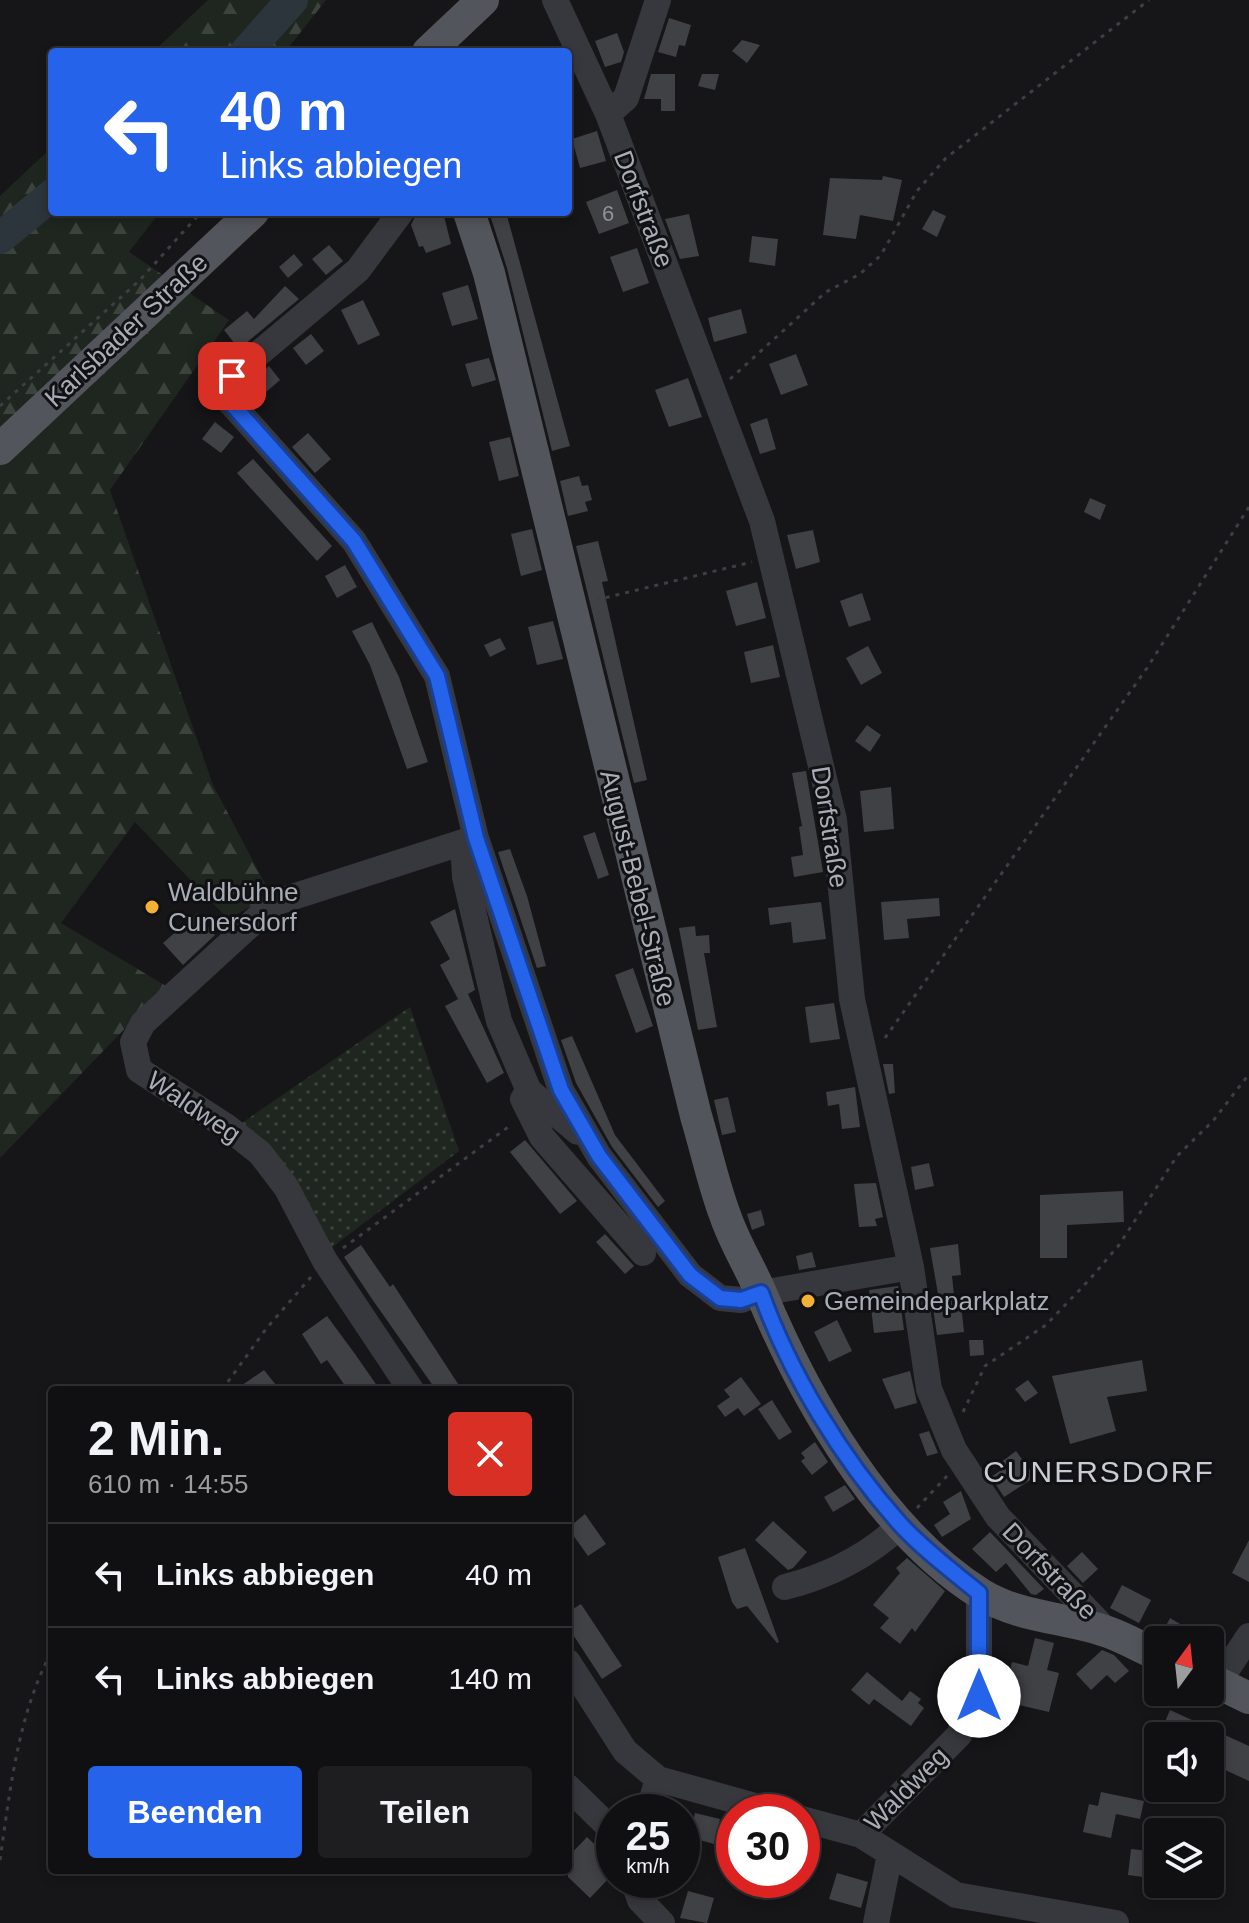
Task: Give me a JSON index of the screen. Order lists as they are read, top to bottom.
{
  "streets": {
    "main road": ["Karlsbader Straße", "August-Bebel-Straße"],
    "street": ["Dorfstraße", "Waldweg"]
  },
  "crossings": [
    ["Dorfstraße", "August-Bebel-Straße"],
    ["August-Bebel-Straße", "Waldweg"]
  ],
  "districts": ["CUNERSDORF"],
  "places": ["Waldbühne Cunersdorf", "Gemeindeparkplatz"],
  "house_numbers": ["6"],
  "north": "top",
  "page": {
    "turn": ["40 m", "Links abbiegen"],
    "heading": ["2 Min.", "610 m · 14:55"],
    "list": [
      {
        "name": "Links abbiegen",
        "value": "40 m"
      },
      {
        "name": "Links abbiegen",
        "value": "140 m"
      }
    ],
    "buttons": ["Beenden", "Teilen"],
    "speed": "25 km/h",
    "limit": "30"
  }
}
